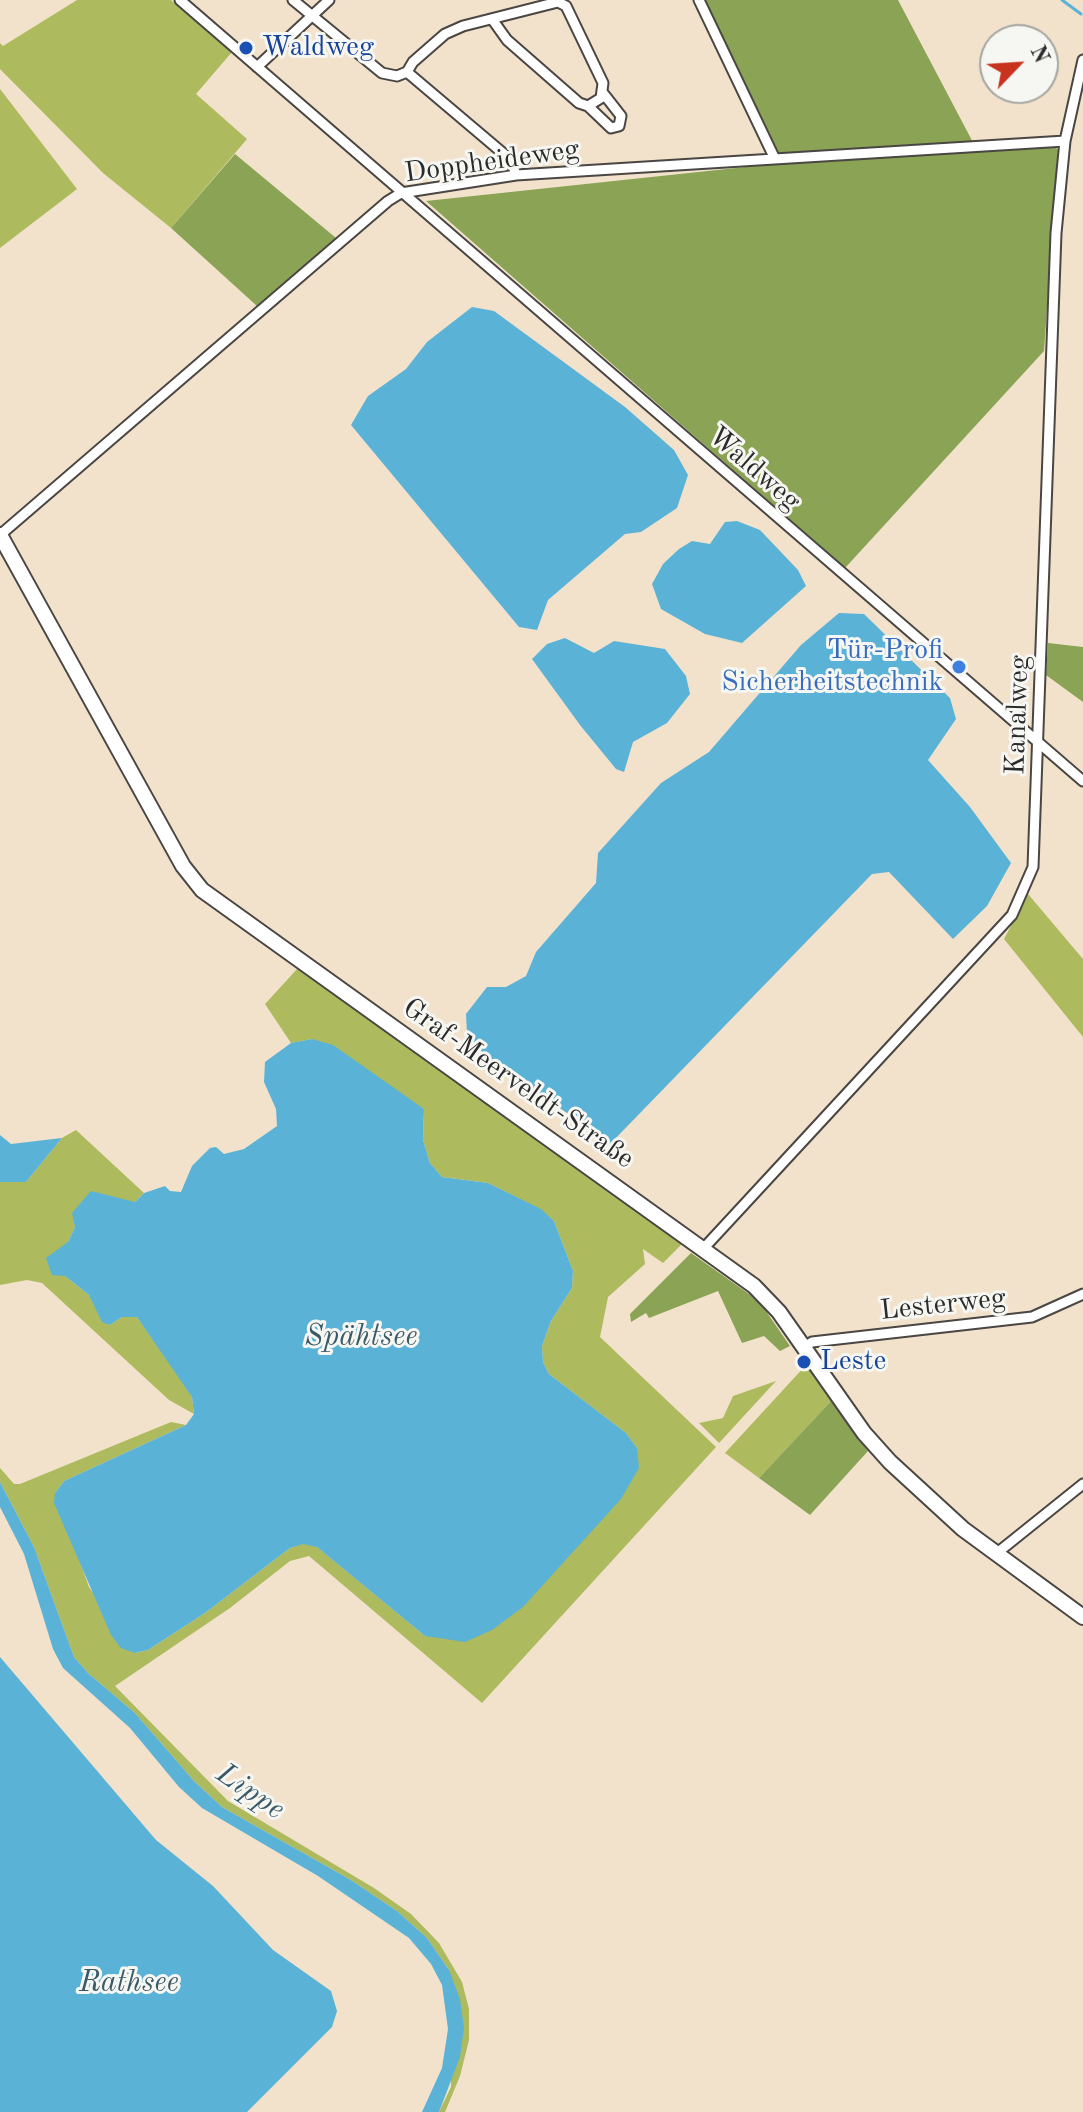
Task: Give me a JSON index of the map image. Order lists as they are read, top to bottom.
{
  "streets": {
    "main road": ["Graf-Meerveldt-Straße"],
    "street": [
      "Doppheideweg",
      "Waldweg",
      "Kanalweg",
      "Lesterweg"
    ]
  },
  "crossings": [
    ["Doppheideweg", "Waldweg"],
    ["Doppheideweg", "Kanalweg"],
    ["Doppheideweg", "Graf-Meerveldt-Straße"],
    ["Waldweg", "Kanalweg"],
    ["Kanalweg", "Graf-Meerveldt-Straße"],
    ["Graf-Meerveldt-Straße", "Lesterweg"]
  ],
  "water": ["Spähtsee", "Lippe", "Rathsee"],
  "places": ["Waldweg", "Tür-Profi Sicherheitstechnik", "Leste"],
  "north": "top right"
}
